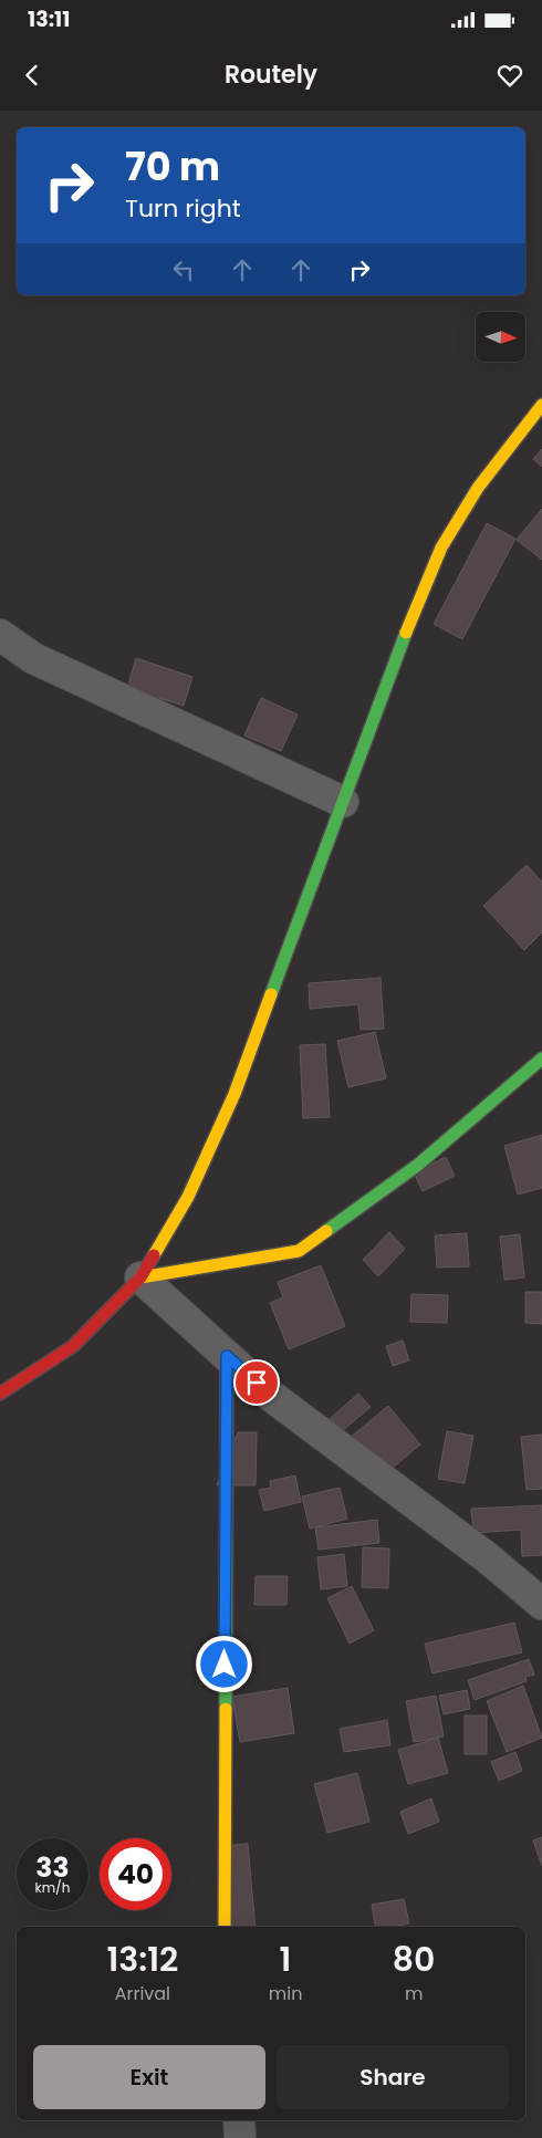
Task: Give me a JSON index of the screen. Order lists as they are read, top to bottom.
{
  "north": "right",
  "page": {
    "status": "13:11",
    "header": "Routely",
    "turn": ["70 m", "Turn right"],
    "speed": "33 km/h",
    "limit": "40",
    "eta": [
      "13:12",
      "Arrival",
      "1",
      "min",
      "80",
      "m"
    ],
    "buttons": ["Exit", "Share"]
  }
}
